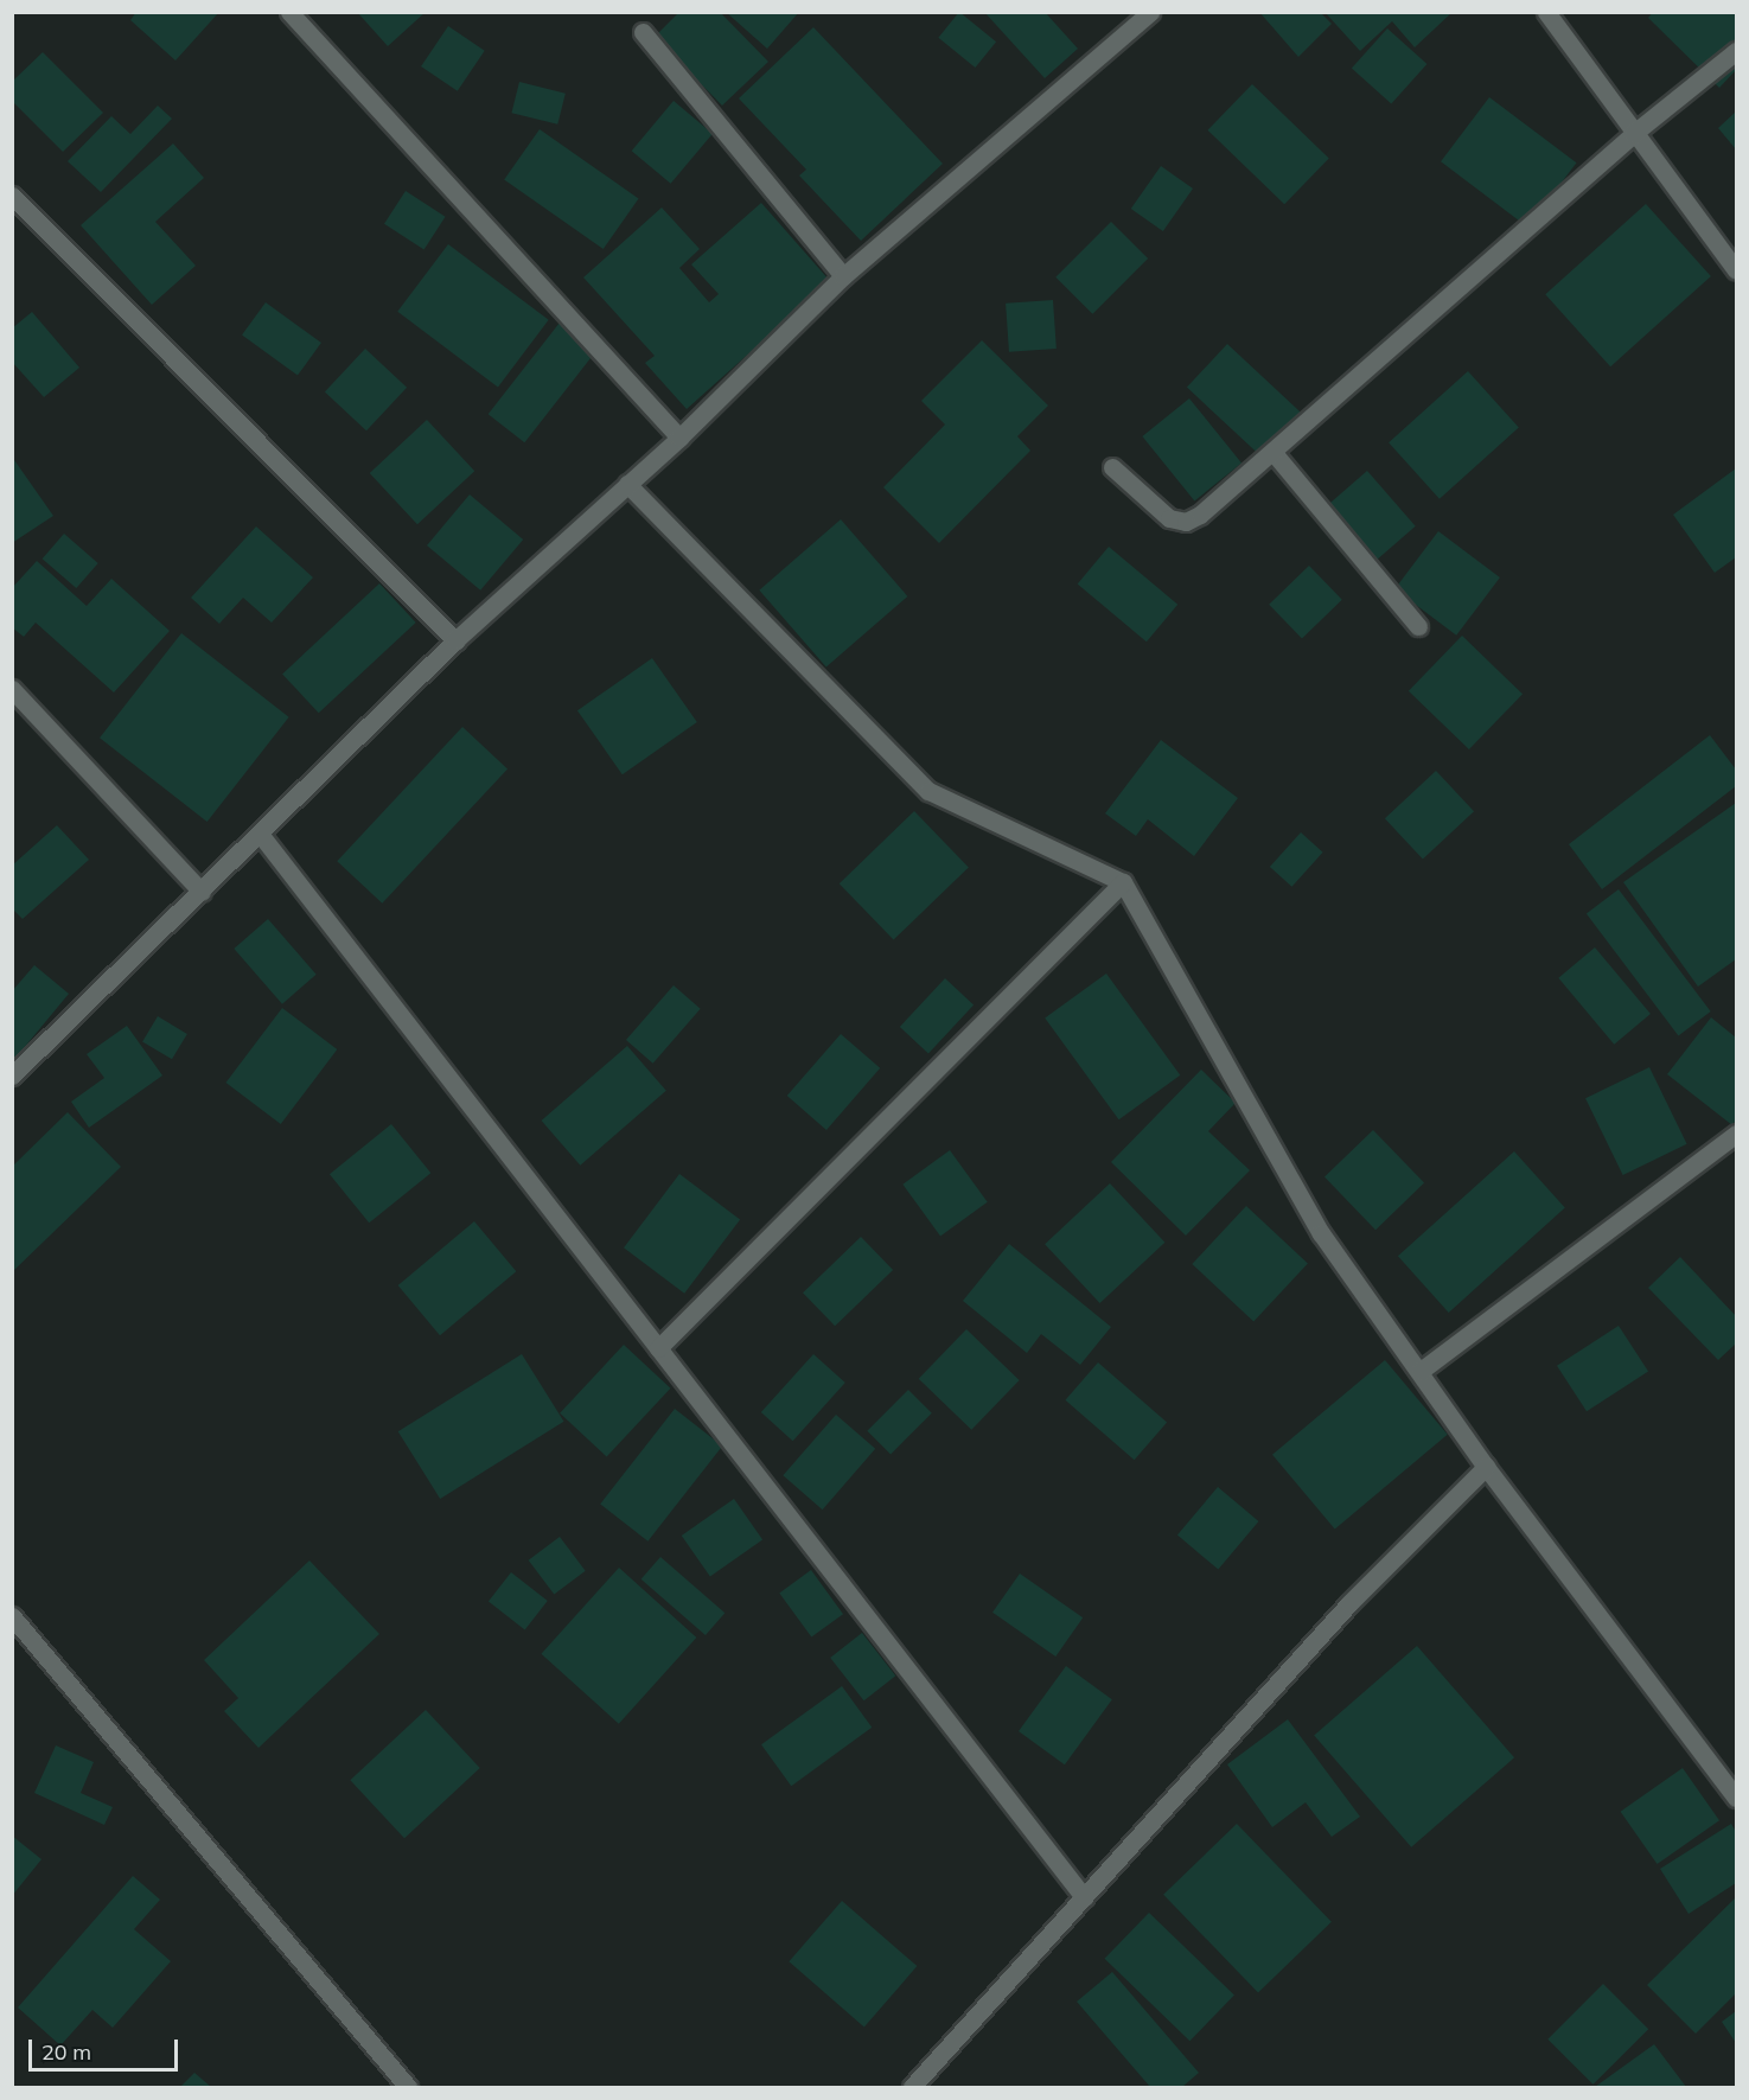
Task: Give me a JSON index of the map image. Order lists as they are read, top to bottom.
{
  "scale_bar": "20 m"
}
